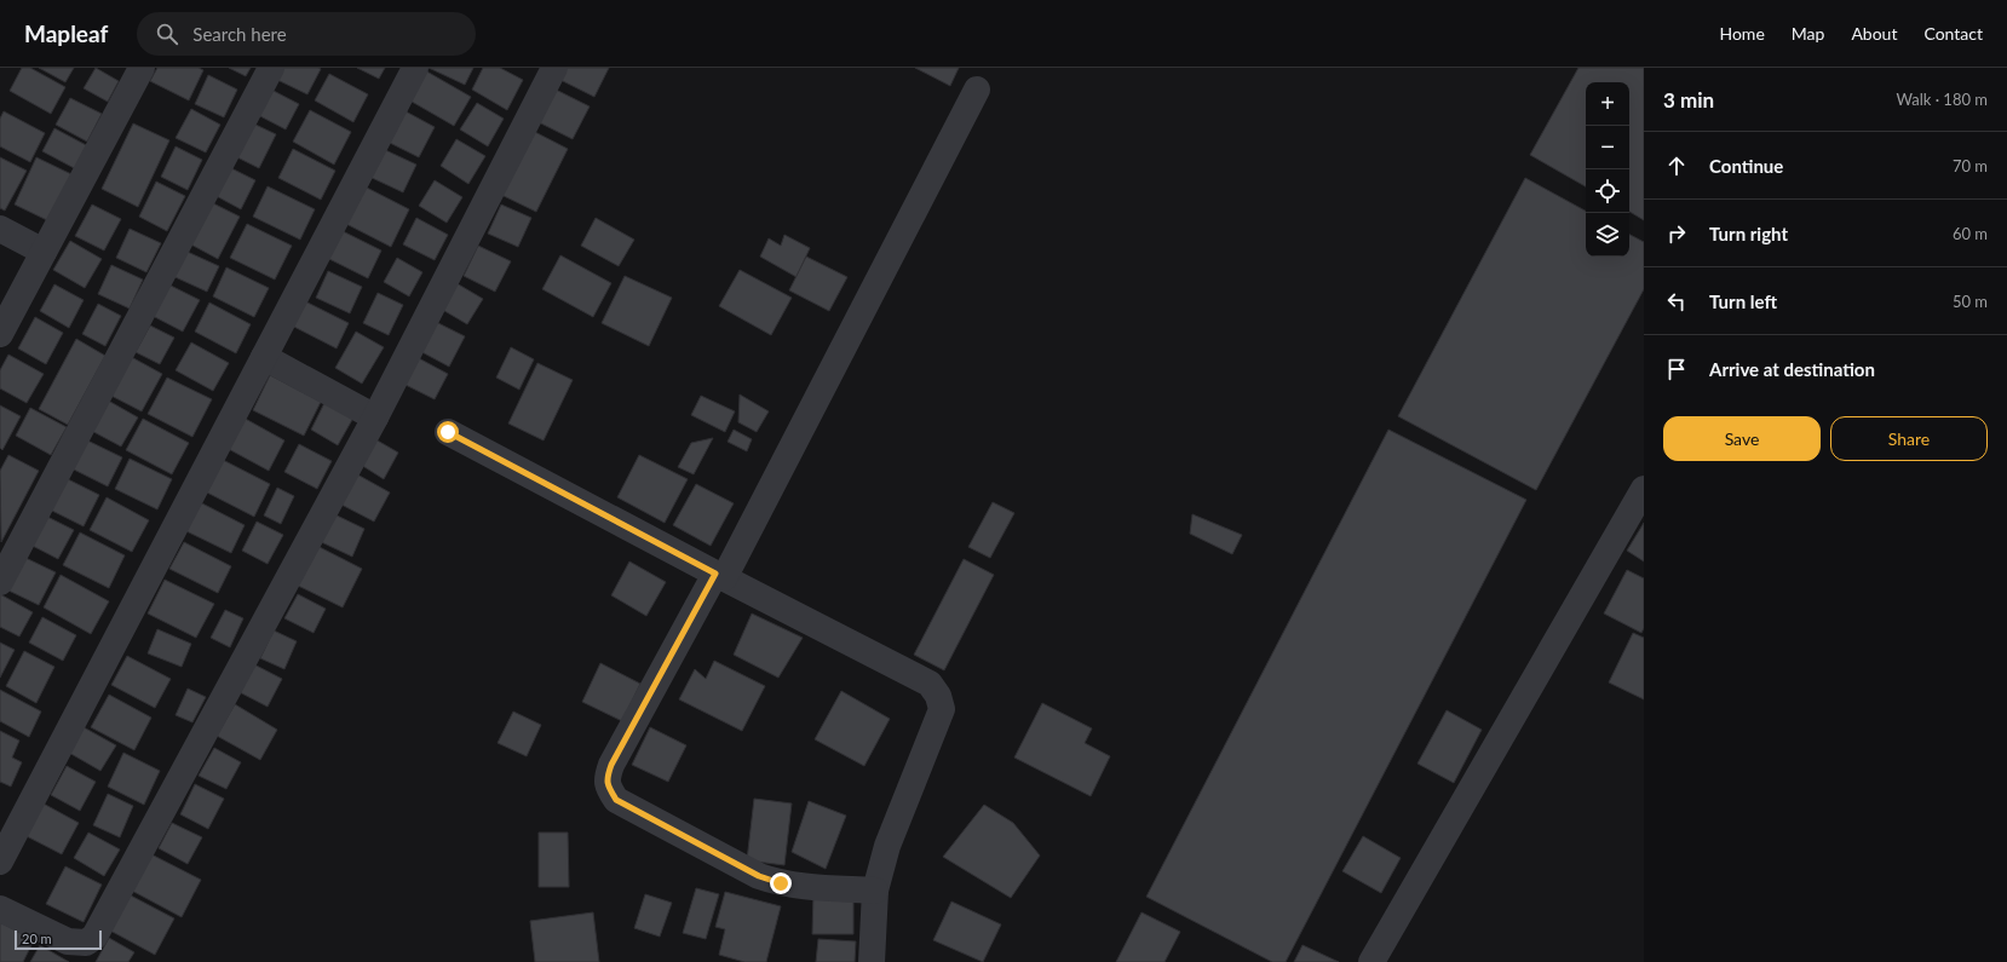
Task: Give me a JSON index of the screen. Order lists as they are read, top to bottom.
{
  "scale_bar": "20 m",
  "page": {
    "header": "Mapleaf",
    "search": "Search here",
    "nav": [
      "Home",
      "Map",
      "About",
      "Contact"
    ],
    "heading": ["3 min", "Walk · 180 m"],
    "map_buttons": ["+", "−"],
    "list": [
      ["Continue", "70 m"],
      ["Turn right", "60 m"],
      ["Turn left", "50 m"],
      "Arrive at destination"
    ],
    "buttons": ["Save", "Share"],
    "scale": "20 m"
  }
}
